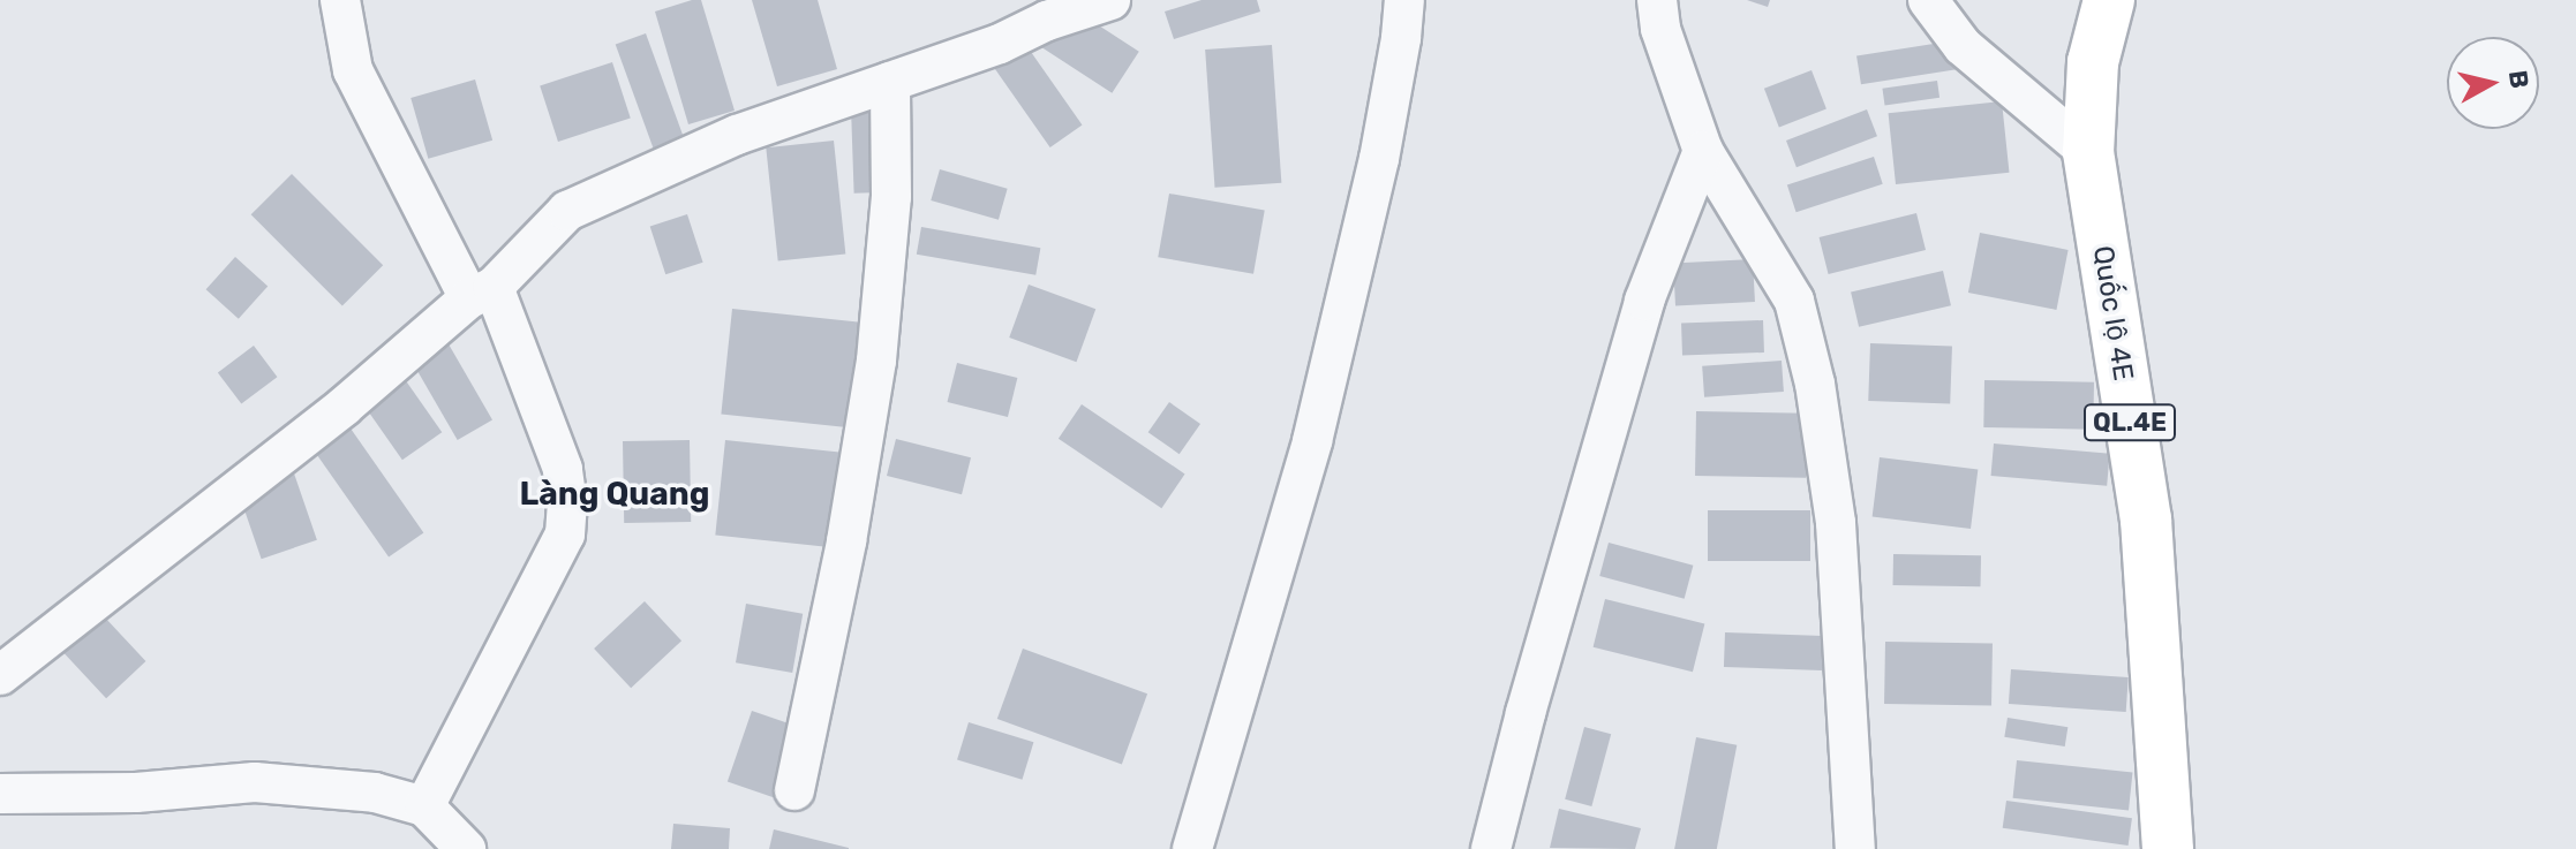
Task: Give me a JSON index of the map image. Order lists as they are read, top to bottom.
{
  "streets": {
    "main road": ["Quốc lộ 4E", "QL.4E"]
  },
  "districts": ["Làng Quang"],
  "north": "right"
}
